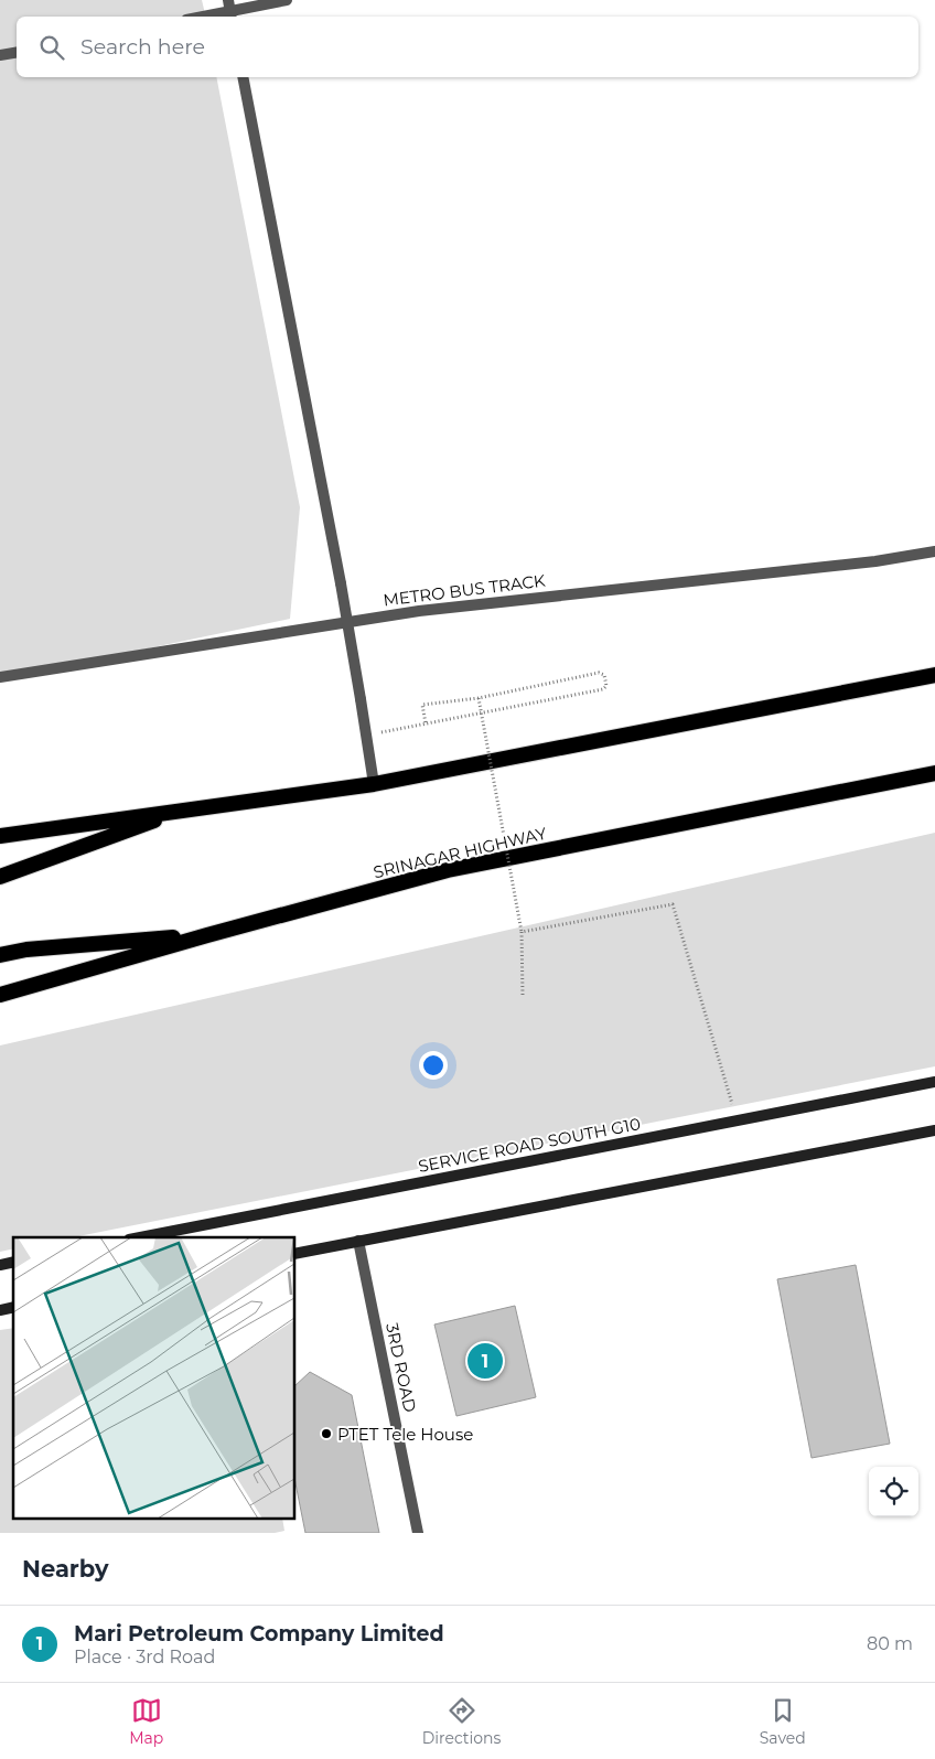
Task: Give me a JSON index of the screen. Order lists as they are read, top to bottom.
{
  "streets": {
    "highway": ["SRINAGAR HIGHWAY"],
    "main road": ["SERVICE ROAD SOUTH G10"],
    "street": ["METRO BUS TRACK", "3RD ROAD"]
  },
  "places": ["PTET Tele House"],
  "page": {
    "search": "Search here",
    "pins": "1",
    "heading": "Nearby",
    "list": [
      {
        "mark": "1",
        "name": "Mari Petroleum Company Limited",
        "note": "Place · 3rd Road",
        "value": "80 m"
      }
    ],
    "nav": ["Map", "Directions", "Saved"]
  }
}
